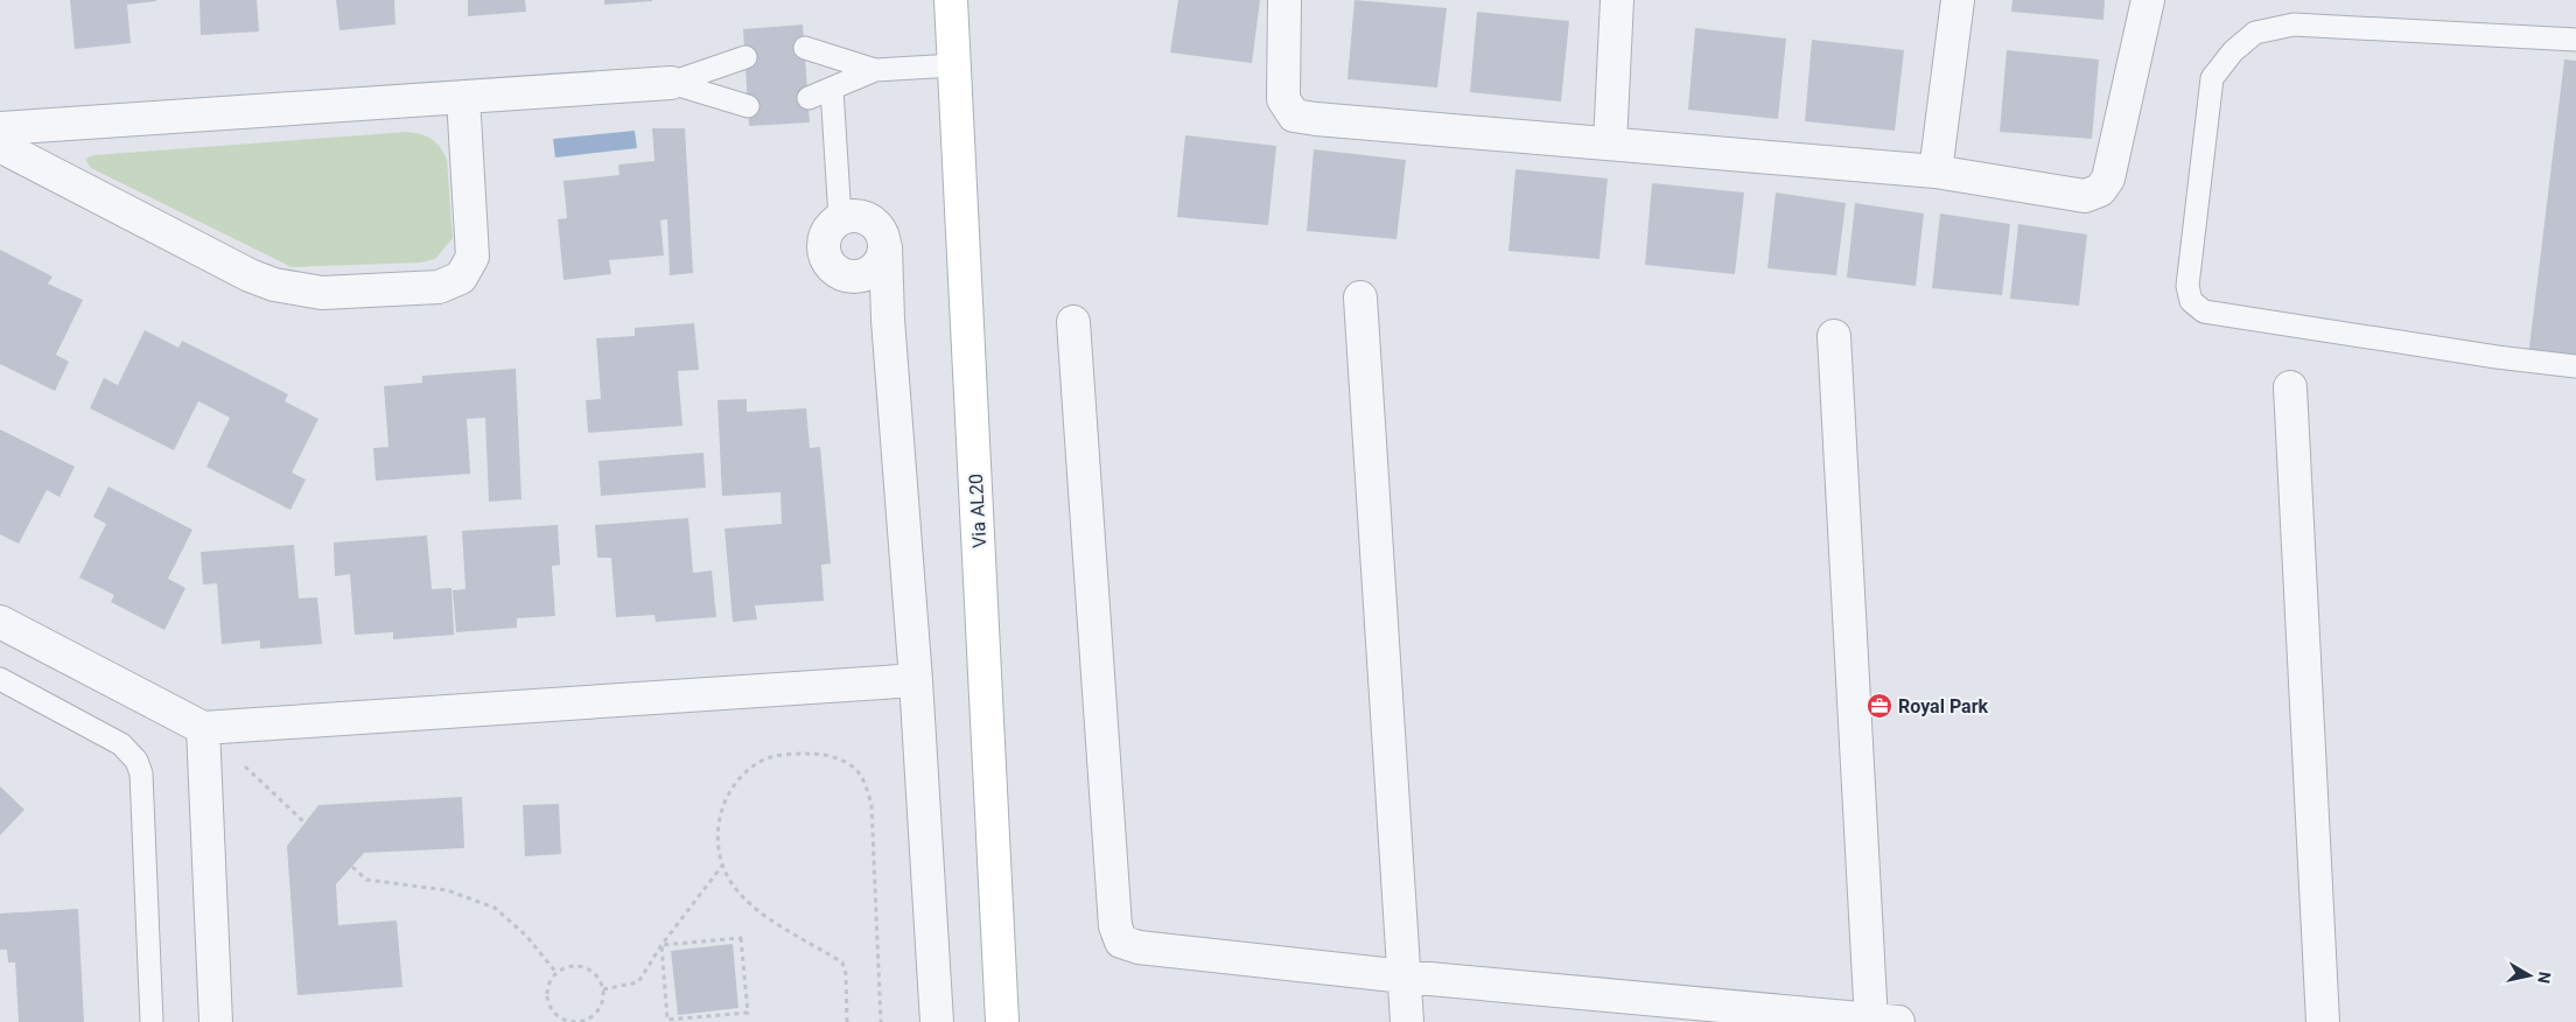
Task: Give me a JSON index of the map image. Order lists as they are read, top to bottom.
{
  "streets": {
    "street": ["Via AL20"]
  },
  "places": {
    "office": ["Royal Park"]
  },
  "north": "right"
}
